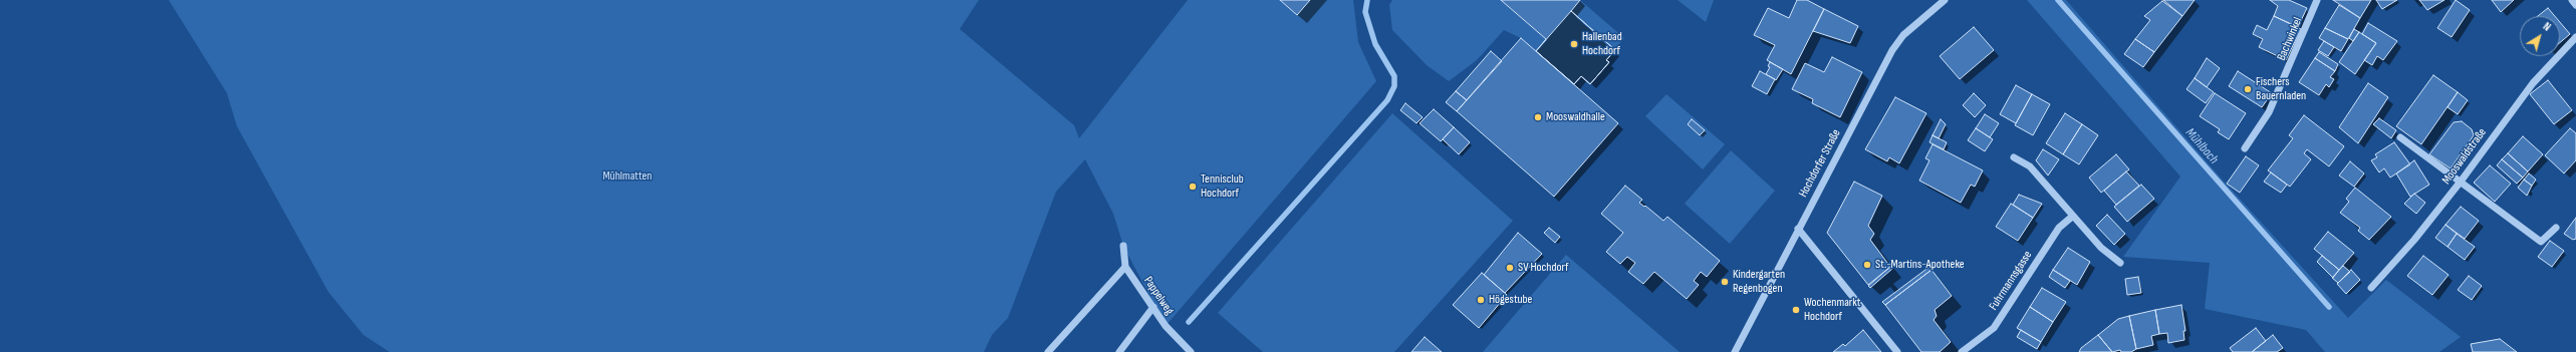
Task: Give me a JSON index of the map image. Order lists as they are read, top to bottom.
{
  "streets": {
    "street": [
      "Bachwinkel",
      "Mooswaldstraße",
      "Hochdorfer Straße",
      "Fuhrmannsgasse",
      "Pappelweg"
    ]
  },
  "water": ["Mühlbach"],
  "parks": ["Mühlmatten"],
  "places": [
    "Hallenbad Hochdorf",
    "Fischers Bauernladen",
    "Mooswaldhalle",
    "Tennisclub Hochdorf",
    "St.-Martins-Apotheke",
    "SV Hochdorf",
    "Kindergarten Regenbogen",
    "Högestube",
    "Wochenmarkt Hochdorf"
  ],
  "north": "top right"
}
